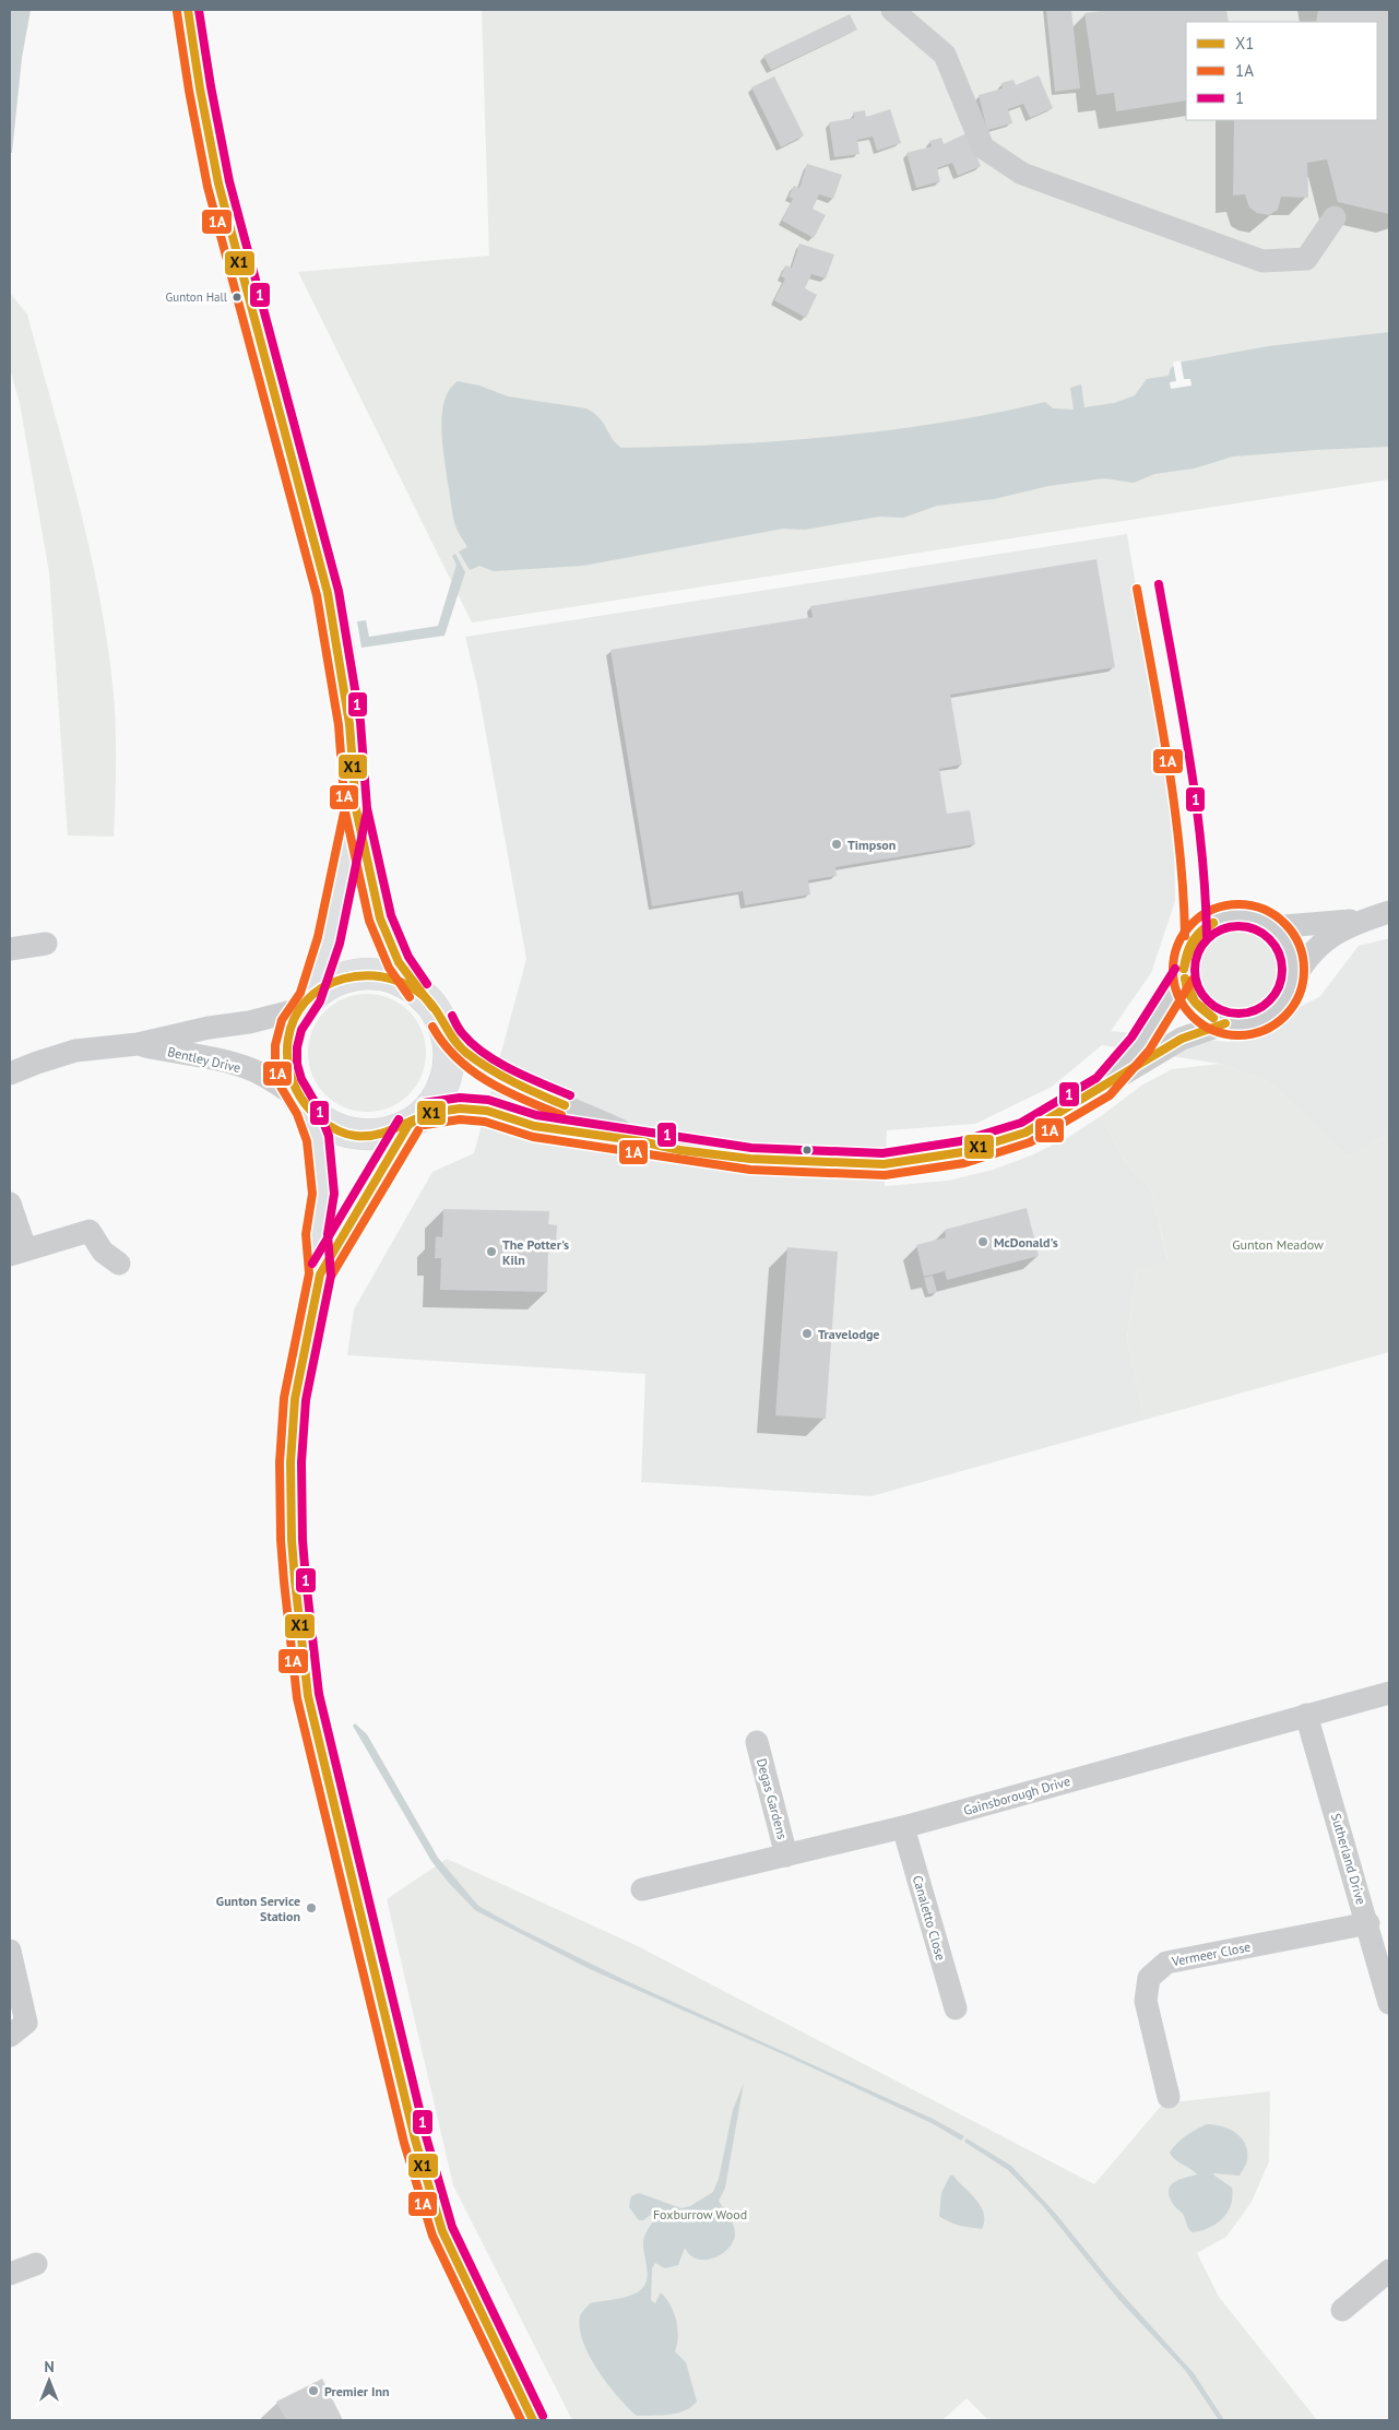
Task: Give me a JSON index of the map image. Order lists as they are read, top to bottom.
{
  "streets": {
    "street": [
      "Bentley Drive",
      "Gainsborough Drive",
      "Degas Gardens",
      "Sutherland Drive",
      "Canaletto Close",
      "Vermeer Close"
    ]
  },
  "crossings": [
    ["Gainsborough Drive", "Degas Gardens"],
    ["Gainsborough Drive", "Sutherland Drive"],
    ["Gainsborough Drive", "Canaletto Close"],
    ["Sutherland Drive", "Vermeer Close"]
  ],
  "parks": ["Gunton Meadow", "Foxburrow Wood"],
  "places": [
    "Gunton Hall",
    "Timpson",
    "McDonald's",
    "The Potter's Kiln",
    "Travelodge",
    "Gunton Service Station",
    "Premier Inn"
  ],
  "lines": ["transit line X1", "transit line 1", "transit line 1A"],
  "legend": ["X1", "1A", "1"],
  "north": "top"
}
